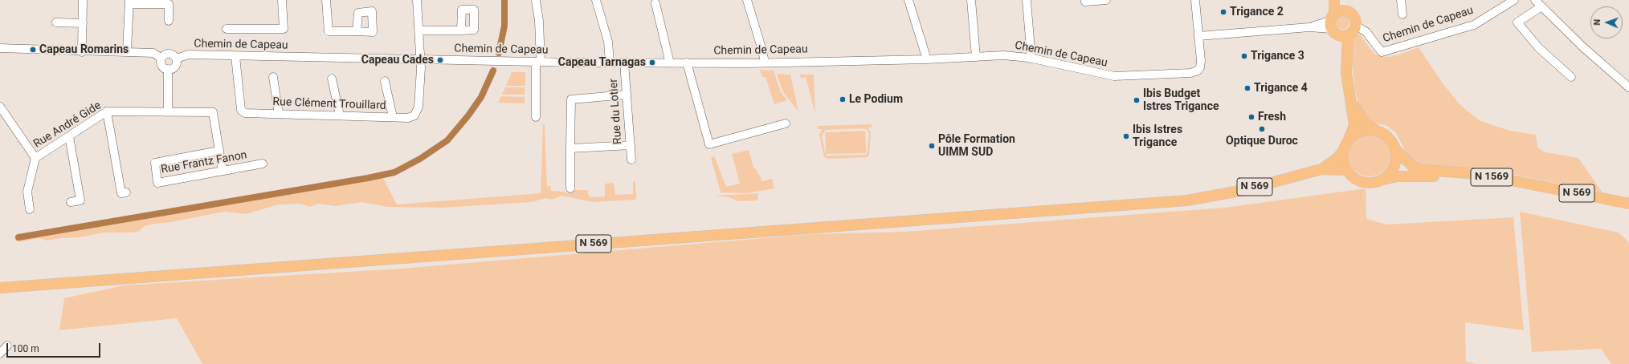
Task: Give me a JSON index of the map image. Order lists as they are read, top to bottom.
{
  "streets": {
    "main road": ["N 1569", "N 569"],
    "street": [
      "Chemin de Capeau",
      "Rue Clément Trouillard",
      "Rue du Lotier",
      "Rue André Gide",
      "Rue Frantz Fanon"
    ]
  },
  "crossings": [
    ["Chemin de Capeau", "Rue Clément Trouillard"],
    ["Chemin de Capeau", "Rue du Lotier"],
    ["Rue André Gide", "Rue Frantz Fanon"],
    ["N 1569", "N 569"]
  ],
  "places": [
    "Trigance 2",
    "Capeau Romarins",
    "Trigance 3",
    "Capeau Cades",
    "Capeau Tarnagas",
    "Trigance 4",
    "Le Podium",
    "Ibis Budget Istres Trigance",
    "Fresh",
    "Optique Duroc",
    "Ibis Istres Trigance",
    "Pôle Formation UIMM SUD"
  ],
  "scale_bar": "100 m",
  "north": "left"
}
